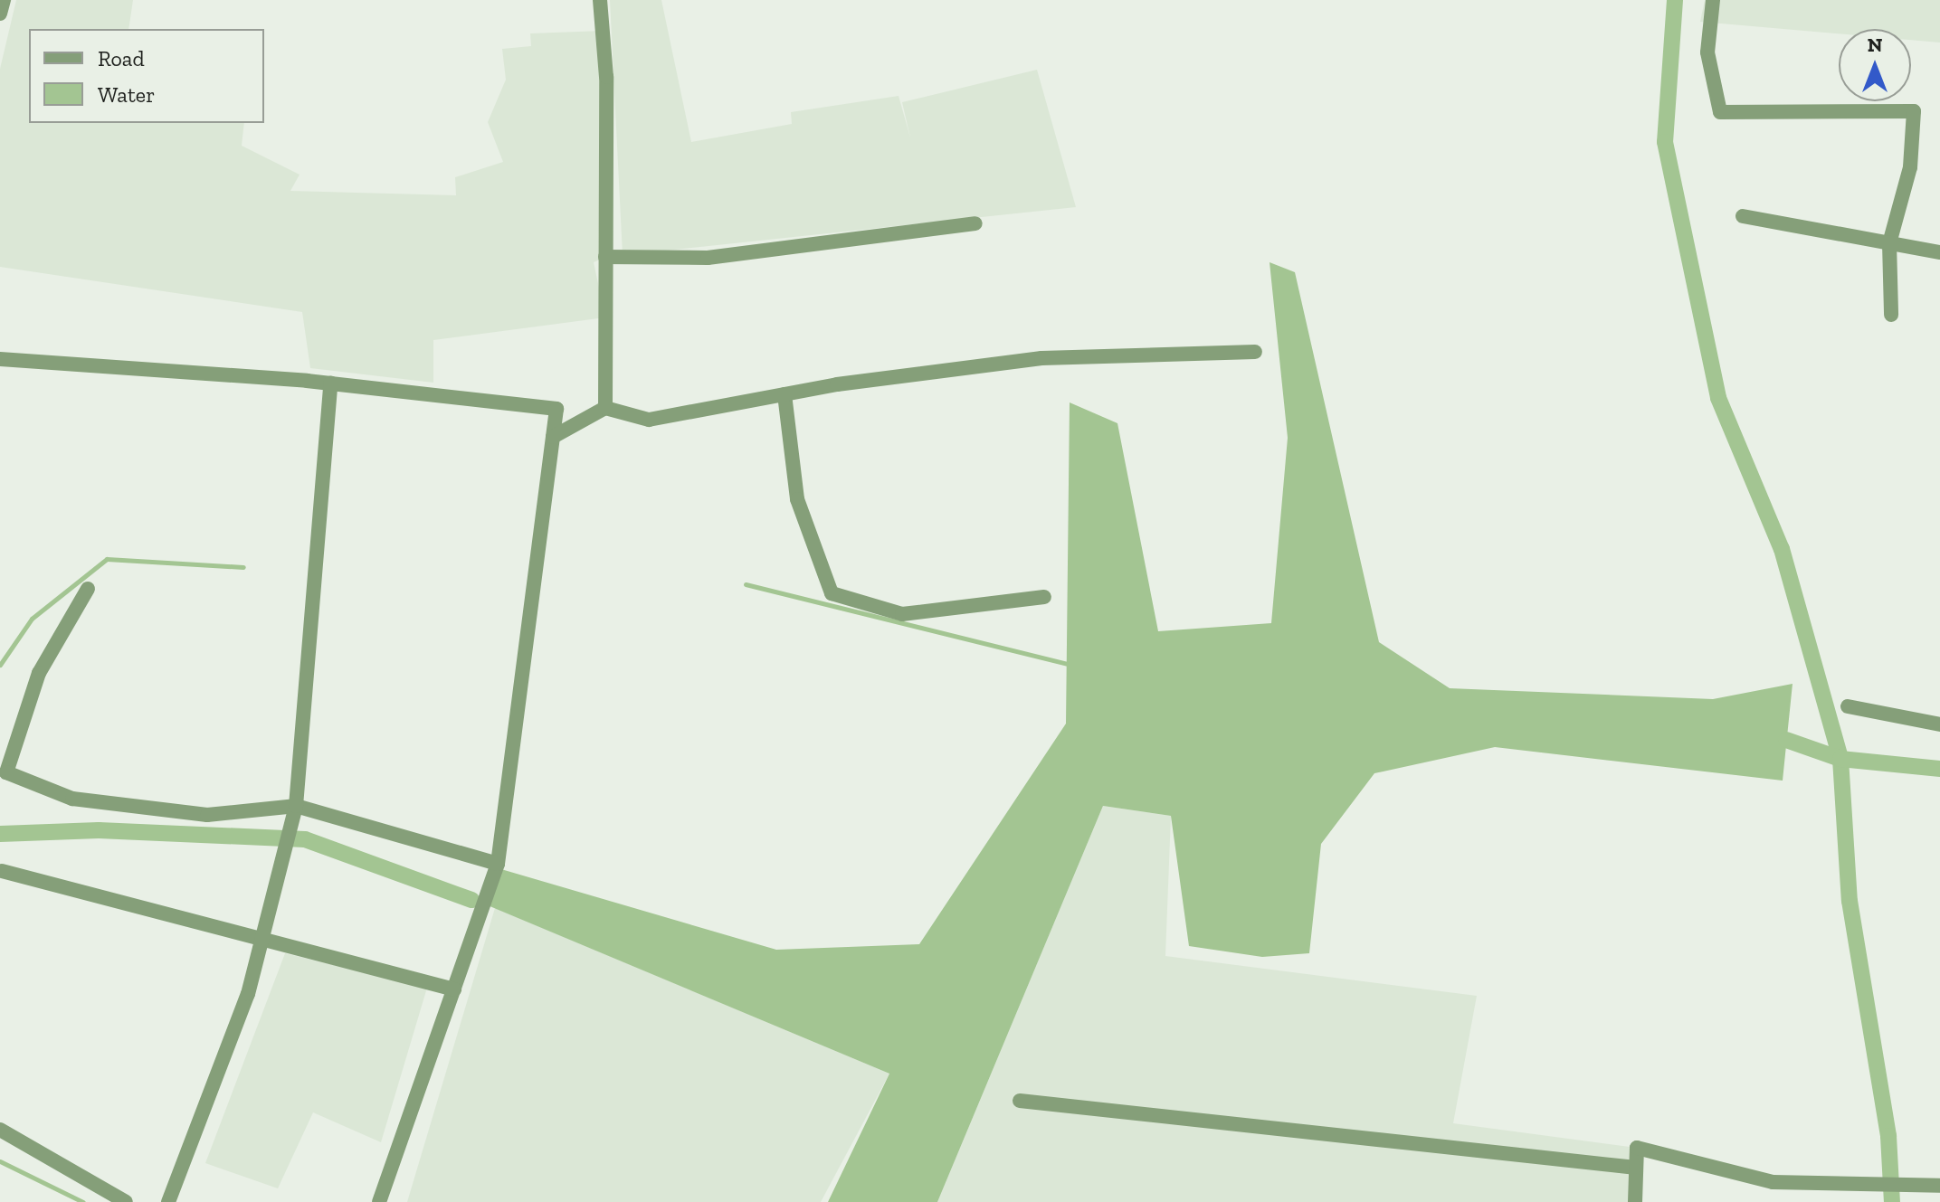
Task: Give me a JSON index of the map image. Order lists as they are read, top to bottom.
{
  "legend": ["Road", "Water"],
  "north": "top"
}
